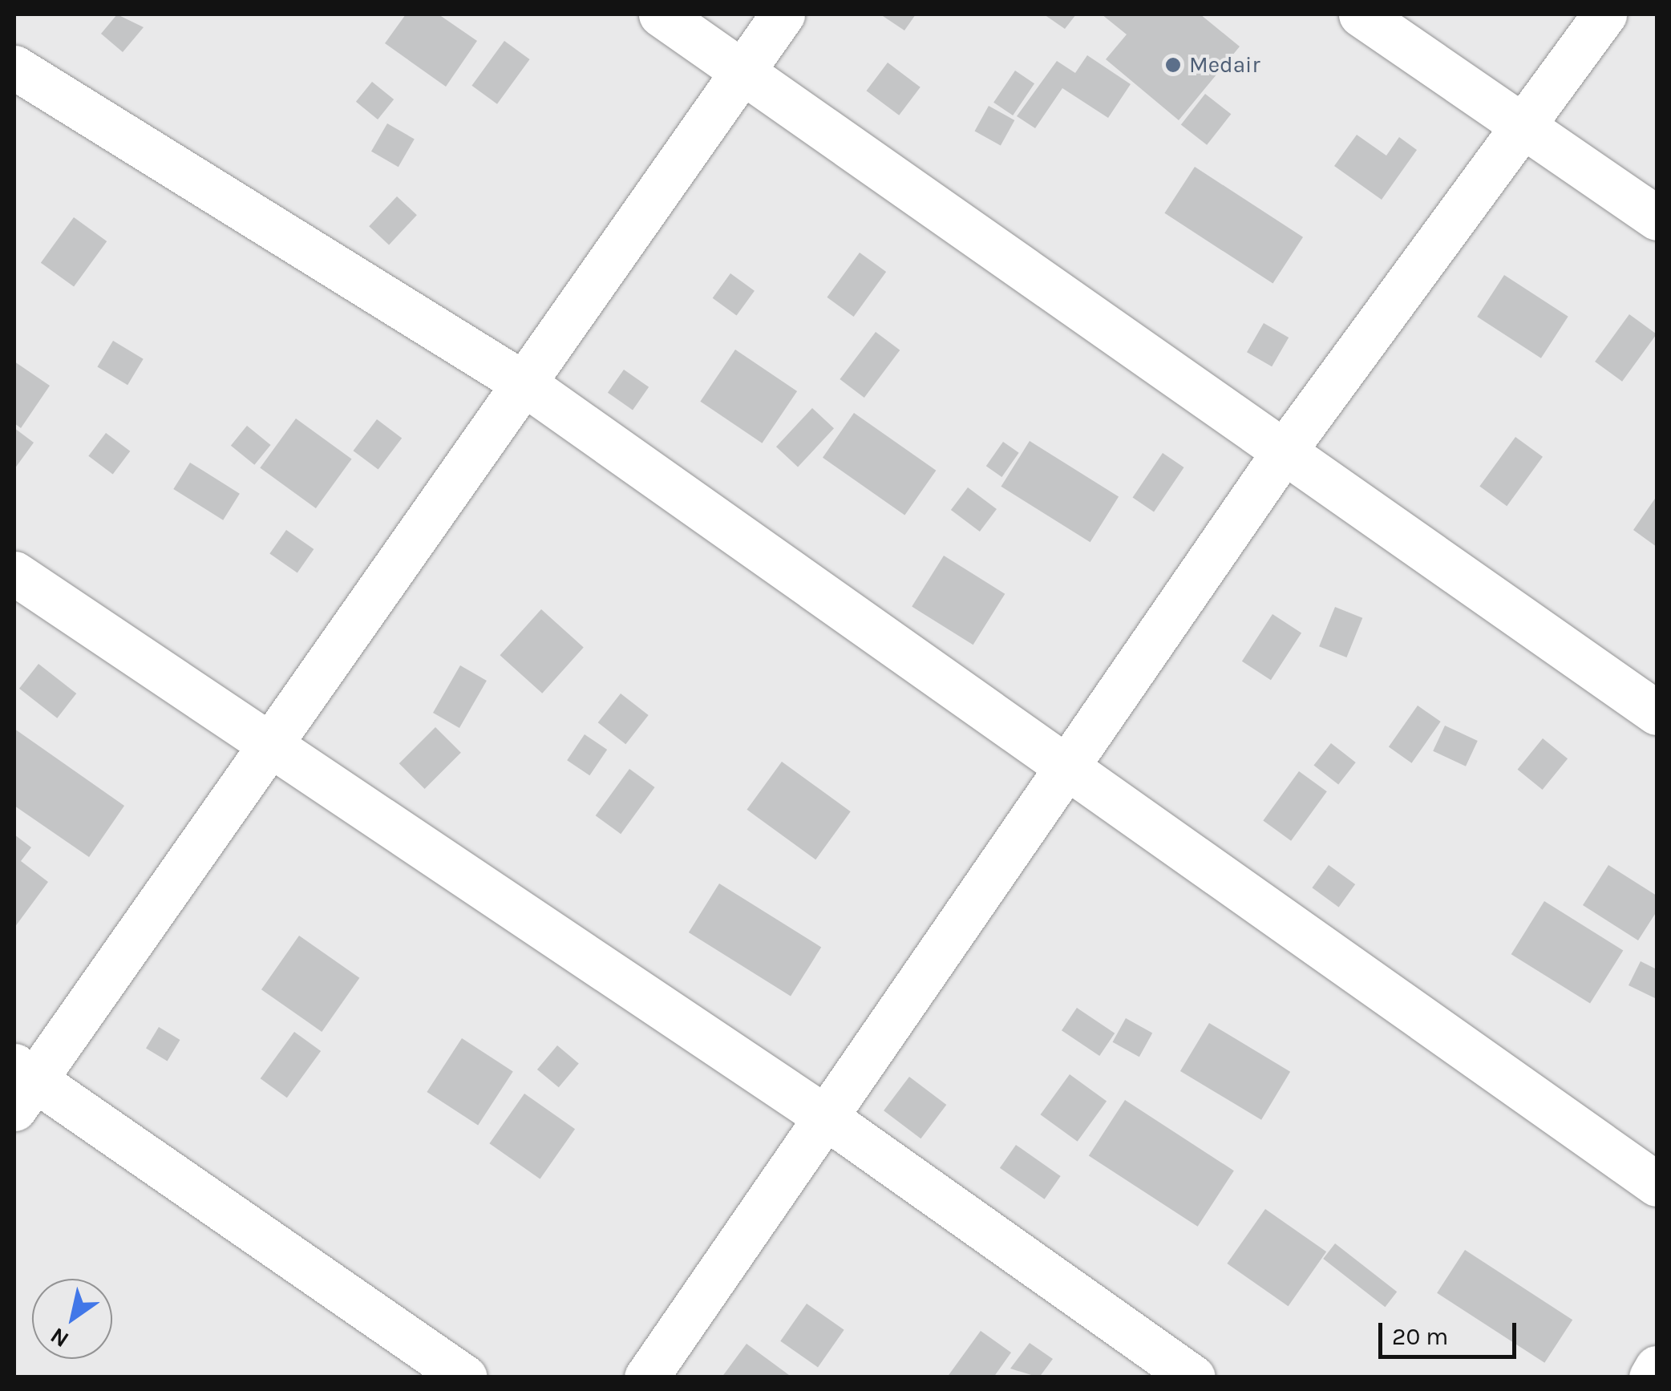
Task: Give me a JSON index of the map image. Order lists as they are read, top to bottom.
{
  "places": ["Medair"],
  "scale_bar": "20 m",
  "north": "bottom left"
}
